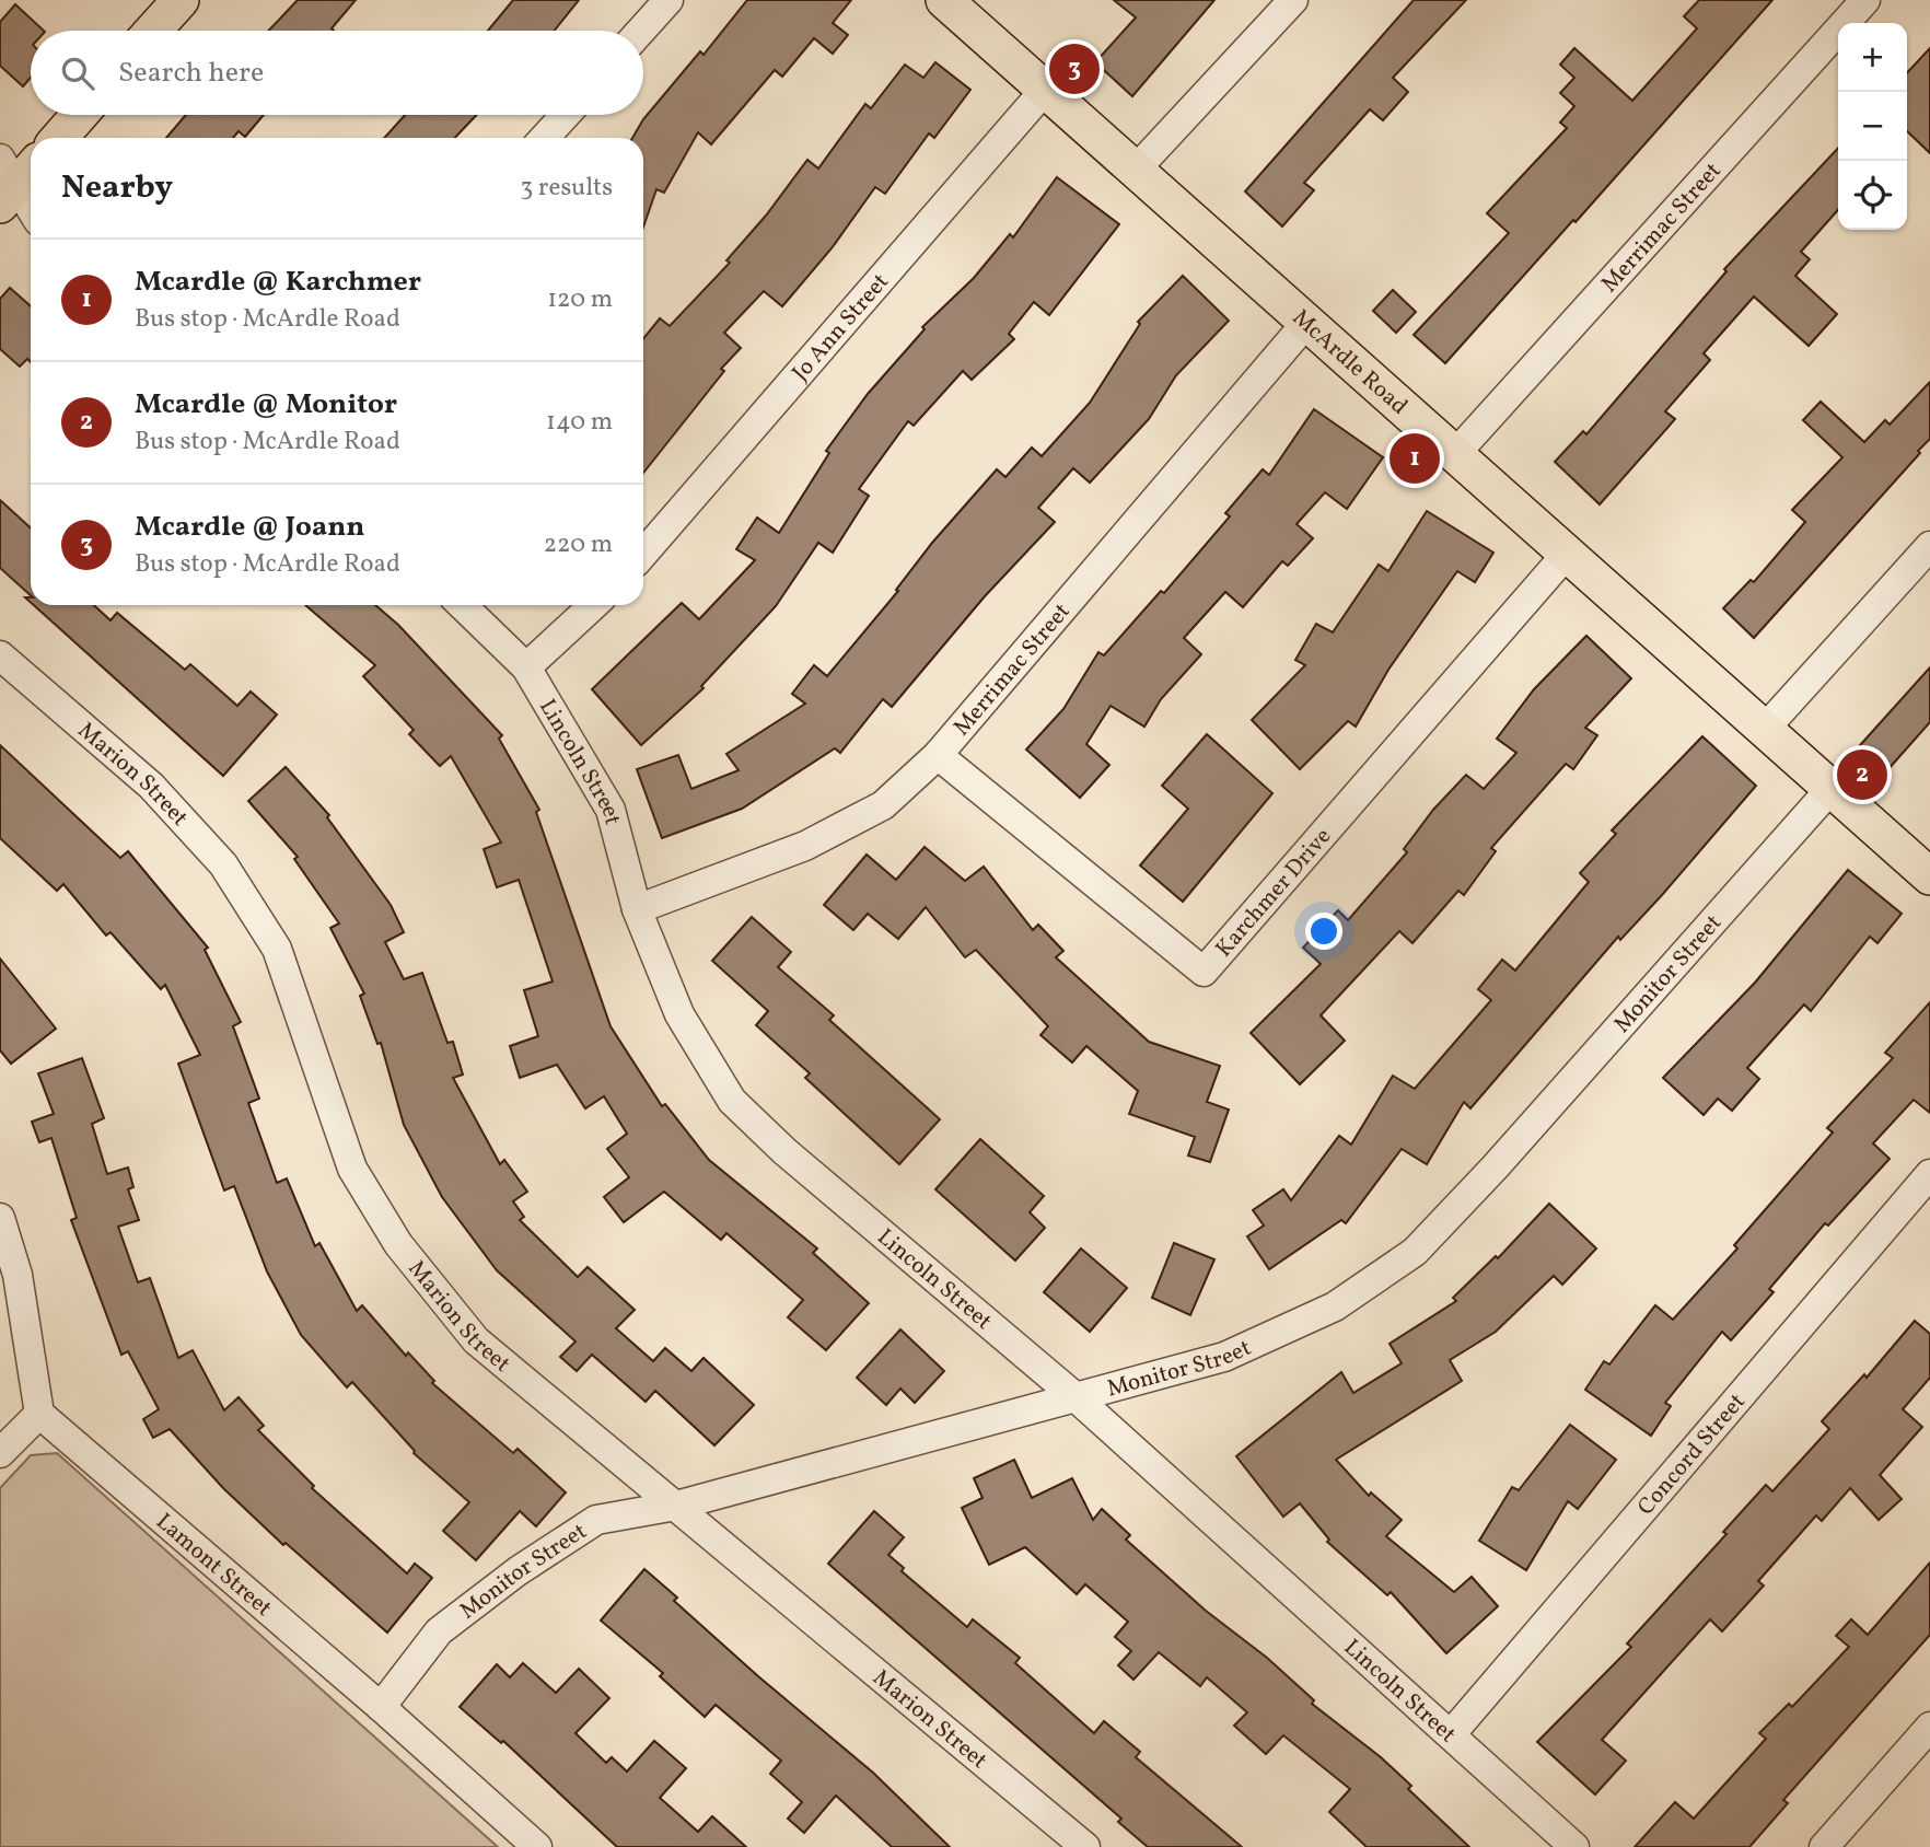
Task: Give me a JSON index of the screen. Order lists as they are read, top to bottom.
{
  "streets": {
    "main road": ["McArdle Road"],
    "street": [
      "Merrimac Street",
      "Jo Ann Street",
      "Lincoln Street",
      "Marion Street",
      "Karchmer Drive",
      "Monitor Street",
      "Concord Street",
      "Lamont Street"
    ]
  },
  "crossings": [
    ["Merrimac Street", "McArdle Road"],
    ["Merrimac Street", "Lincoln Street"],
    ["Merrimac Street", "Karchmer Drive"],
    ["Jo Ann Street", "McArdle Road"],
    ["McArdle Road", "Karchmer Drive"],
    ["McArdle Road", "Monitor Street"],
    ["Lincoln Street", "Monitor Street"],
    ["Lincoln Street", "Concord Street"],
    ["Marion Street", "Monitor Street"],
    ["Monitor Street", "Lamont Street"]
  ],
  "page": {
    "map_buttons": ["+", "−"],
    "search": "Search here",
    "pins": ["3", "1", "2"],
    "heading": ["Nearby", "3 results"],
    "list": [
      {
        "mark": "1",
        "name": "Mcardle @ Karchmer",
        "note": "Bus stop · McArdle Road",
        "value": "120 m"
      },
      {
        "mark": "2",
        "name": "Mcardle @ Monitor",
        "note": "Bus stop · McArdle Road",
        "value": "140 m"
      },
      {
        "mark": "3",
        "name": "Mcardle @ Joann",
        "note": "Bus stop · McArdle Road",
        "value": "220 m"
      }
    ]
  }
}
